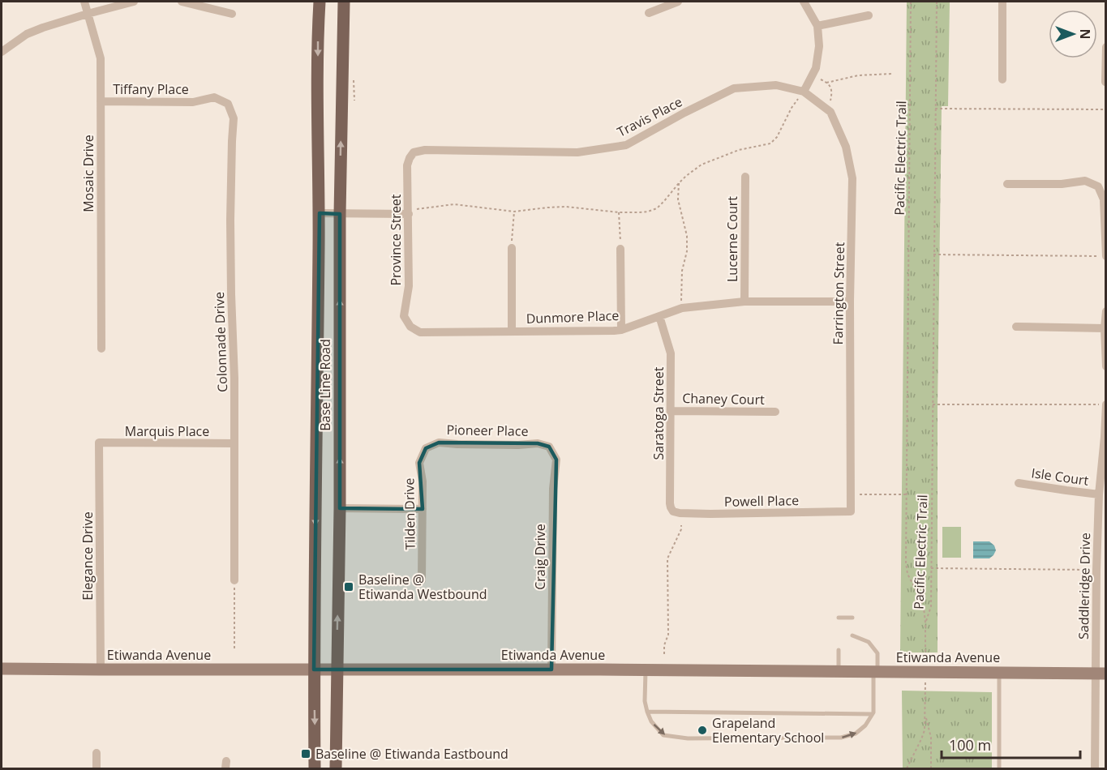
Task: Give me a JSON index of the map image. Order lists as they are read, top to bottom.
{
  "streets": {
    "main road": ["Base Line Road"],
    "street": [
      "Tiffany Place",
      "Travis Place",
      "Mosaic Drive",
      "Lucerne Court",
      "Province Street",
      "Farrington Street",
      "Dunmore Place",
      "Colonnade Drive",
      "Chaney Court",
      "Saratoga Street",
      "Pioneer Place",
      "Marquis Place",
      "Isle Court",
      "Powell Place",
      "Tilden Drive",
      "Elegance Drive",
      "Craig Drive",
      "Saddleridge Drive",
      "Etiwanda Avenue"
    ],
    "path": ["Pacific Electric Trail"]
  },
  "crossings": [
    ["Tiffany Place", "Mosaic Drive"],
    ["Tiffany Place", "Colonnade Drive"],
    ["Travis Place", "Province Street"],
    ["Travis Place", "Farrington Street"],
    ["Lucerne Court", "Dunmore Place"],
    ["Province Street", "Dunmore Place"],
    ["Farrington Street", "Dunmore Place"],
    ["Farrington Street", "Powell Place"],
    ["Dunmore Place", "Saratoga Street"],
    ["Colonnade Drive", "Marquis Place"],
    ["Base Line Road", "Etiwanda Avenue"],
    ["Chaney Court", "Saratoga Street"],
    ["Saratoga Street", "Powell Place"],
    ["Pioneer Place", "Tilden Drive"],
    ["Pioneer Place", "Craig Drive"],
    ["Marquis Place", "Elegance Drive"],
    ["Isle Court", "Saddleridge Drive"],
    ["Elegance Drive", "Etiwanda Avenue"],
    ["Craig Drive", "Etiwanda Avenue"],
    ["Saddleridge Drive", "Etiwanda Avenue"]
  ],
  "places": {
    "transit": ["Baseline @ Etiwanda Westbound", "Baseline @ Etiwanda Eastbound"],
    "other": ["Grapeland Elementary School"]
  },
  "scale_bar": "100 m",
  "north": "right"
}
